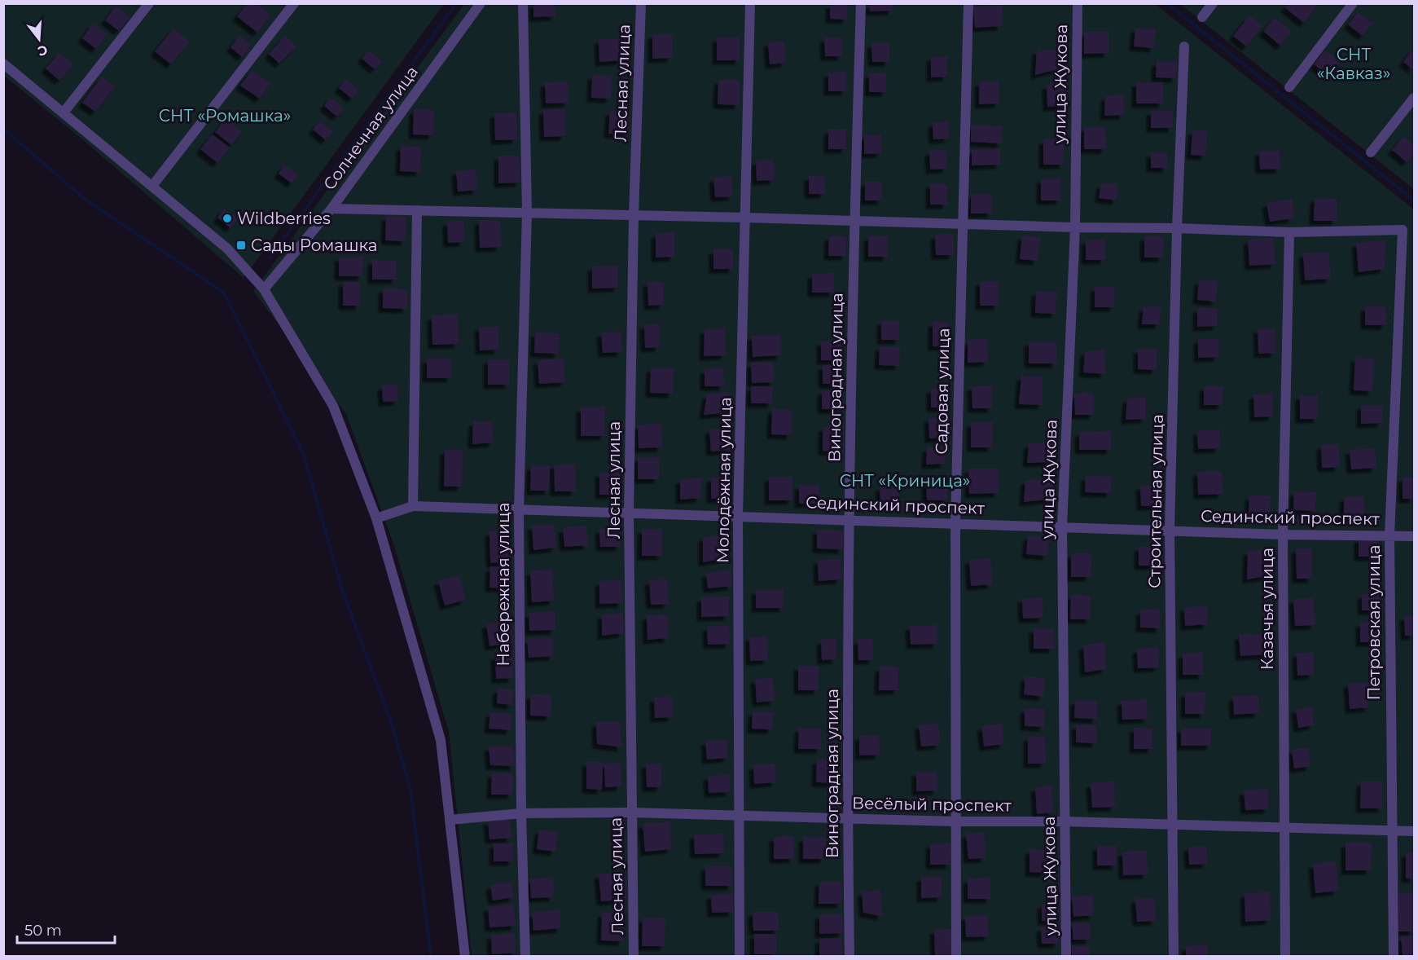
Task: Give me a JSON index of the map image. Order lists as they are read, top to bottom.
{
  "streets": {
    "street": [
      "Лесная улица",
      "улица Жукова",
      "Солнечная улица",
      "Виноградная улица",
      "Садовая улица",
      "Молодёжная улица",
      "Строительная улица",
      "Сединский проспект",
      "Набережная улица",
      "Казачья улица",
      "Петровская улица",
      "Весёлый проспект"
    ]
  },
  "crossings": [
    ["Лесная улица", "Сединский проспект"],
    ["Лесная улица", "Весёлый проспект"],
    ["улица Жукова", "Сединский проспект"],
    ["улица Жукова", "Весёлый проспект"],
    ["Виноградная улица", "Сединский проспект"],
    ["Виноградная улица", "Весёлый проспект"],
    ["Садовая улица", "Сединский проспект"],
    ["Садовая улица", "Весёлый проспект"],
    ["Молодёжная улица", "Сединский проспект"],
    ["Молодёжная улица", "Весёлый проспект"],
    ["Строительная улица", "Сединский проспект"],
    ["Строительная улица", "Весёлый проспект"],
    ["Сединский проспект", "Набережная улица"],
    ["Сединский проспект", "Казачья улица"],
    ["Сединский проспект", "Петровская улица"],
    ["Набережная улица", "Весёлый проспект"],
    ["Казачья улица", "Петровская улица"],
    ["Казачья улица", "Весёлый проспект"],
    ["Петровская улица", "Весёлый проспект"]
  ],
  "parks": ["СНТ «Кавказ»", "СНТ «Ромашка»", "СНТ «Криница»"],
  "places": {
    "other": ["Wildberries"],
    "transit": ["Сады Ромашка"]
  },
  "scale_bar": "50 m",
  "north": "bottom"
}
